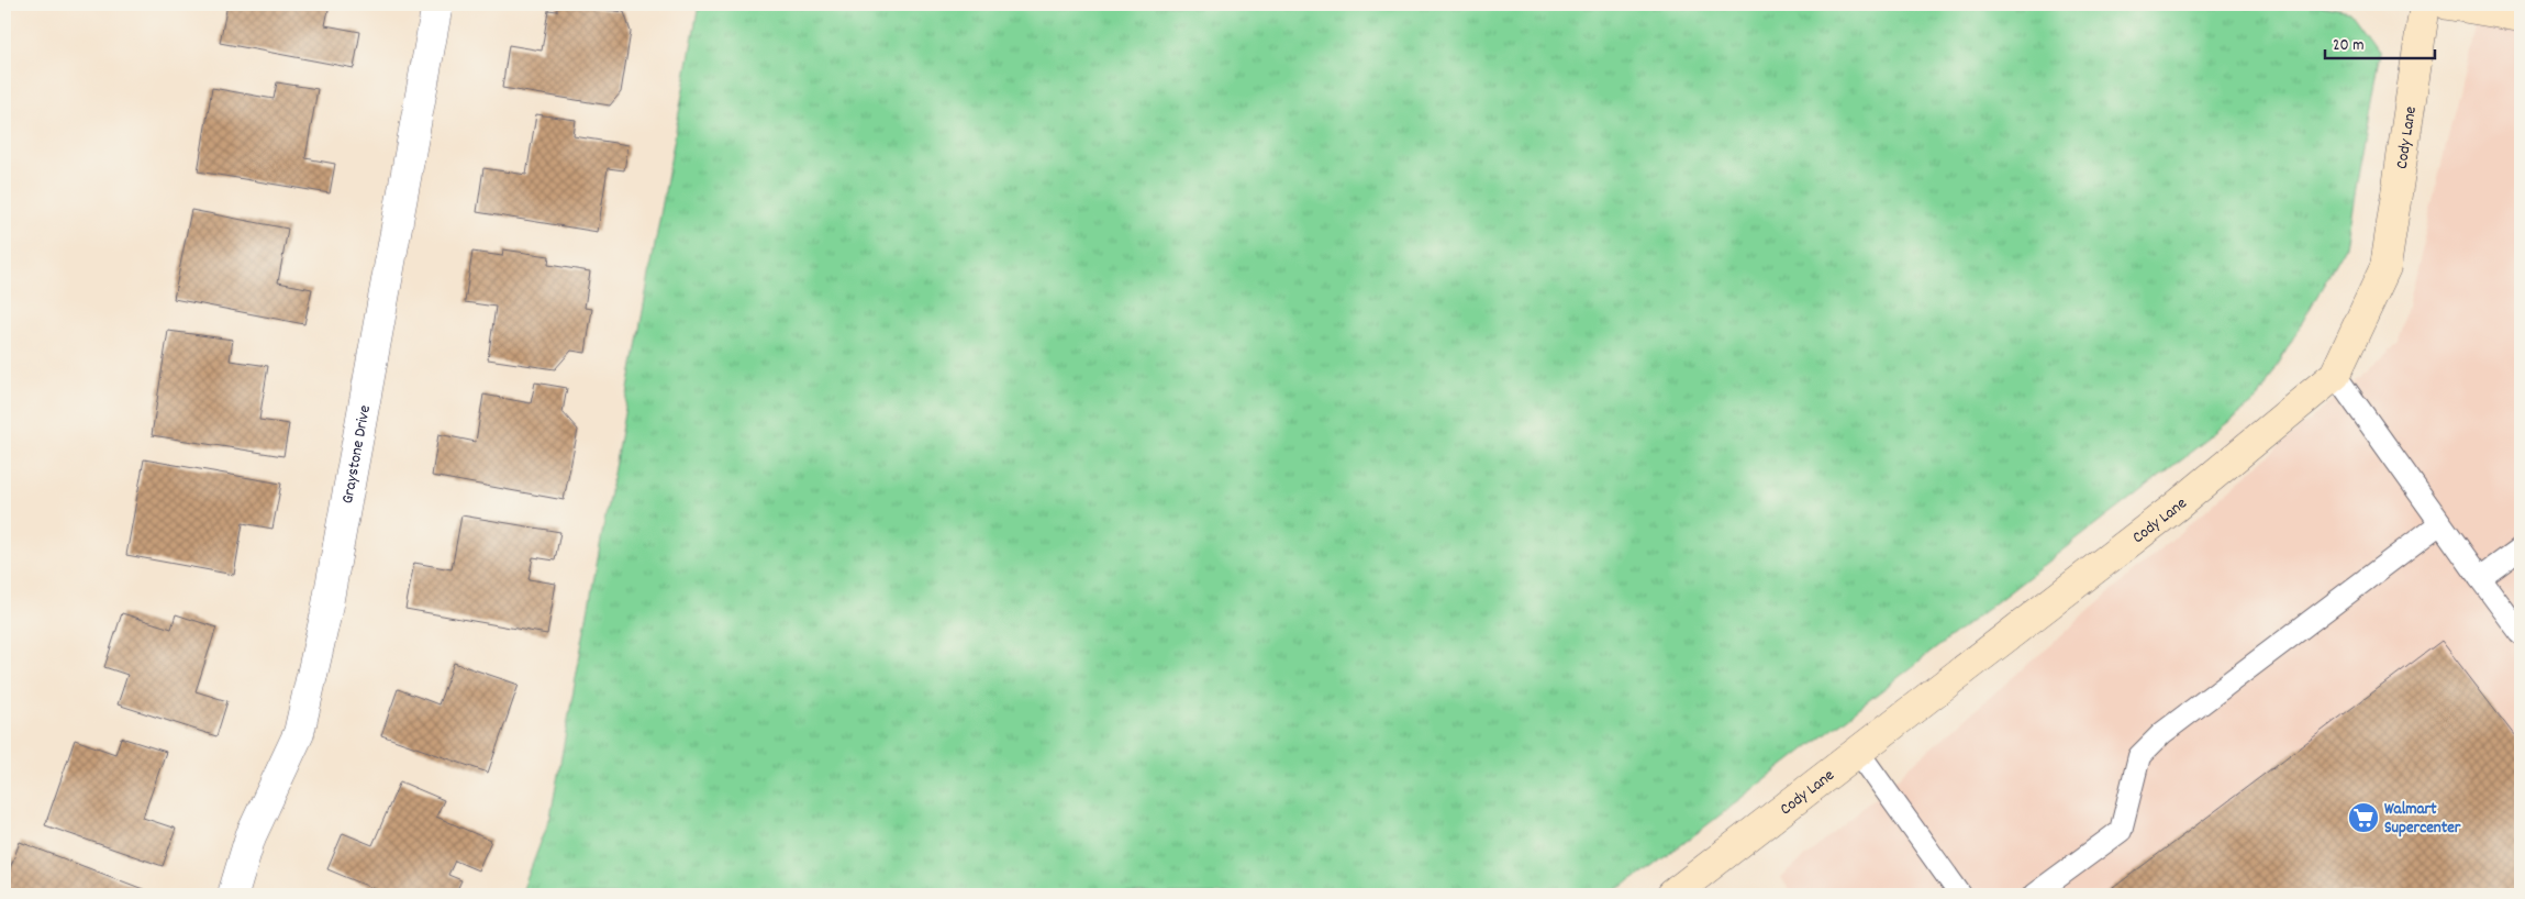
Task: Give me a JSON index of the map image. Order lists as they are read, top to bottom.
{
  "streets": {
    "street": ["Cody Lane", "Graystone Drive"]
  },
  "places": {
    "supermarket": ["Walmart Supercenter"]
  },
  "scale_bar": "20 m"
}
